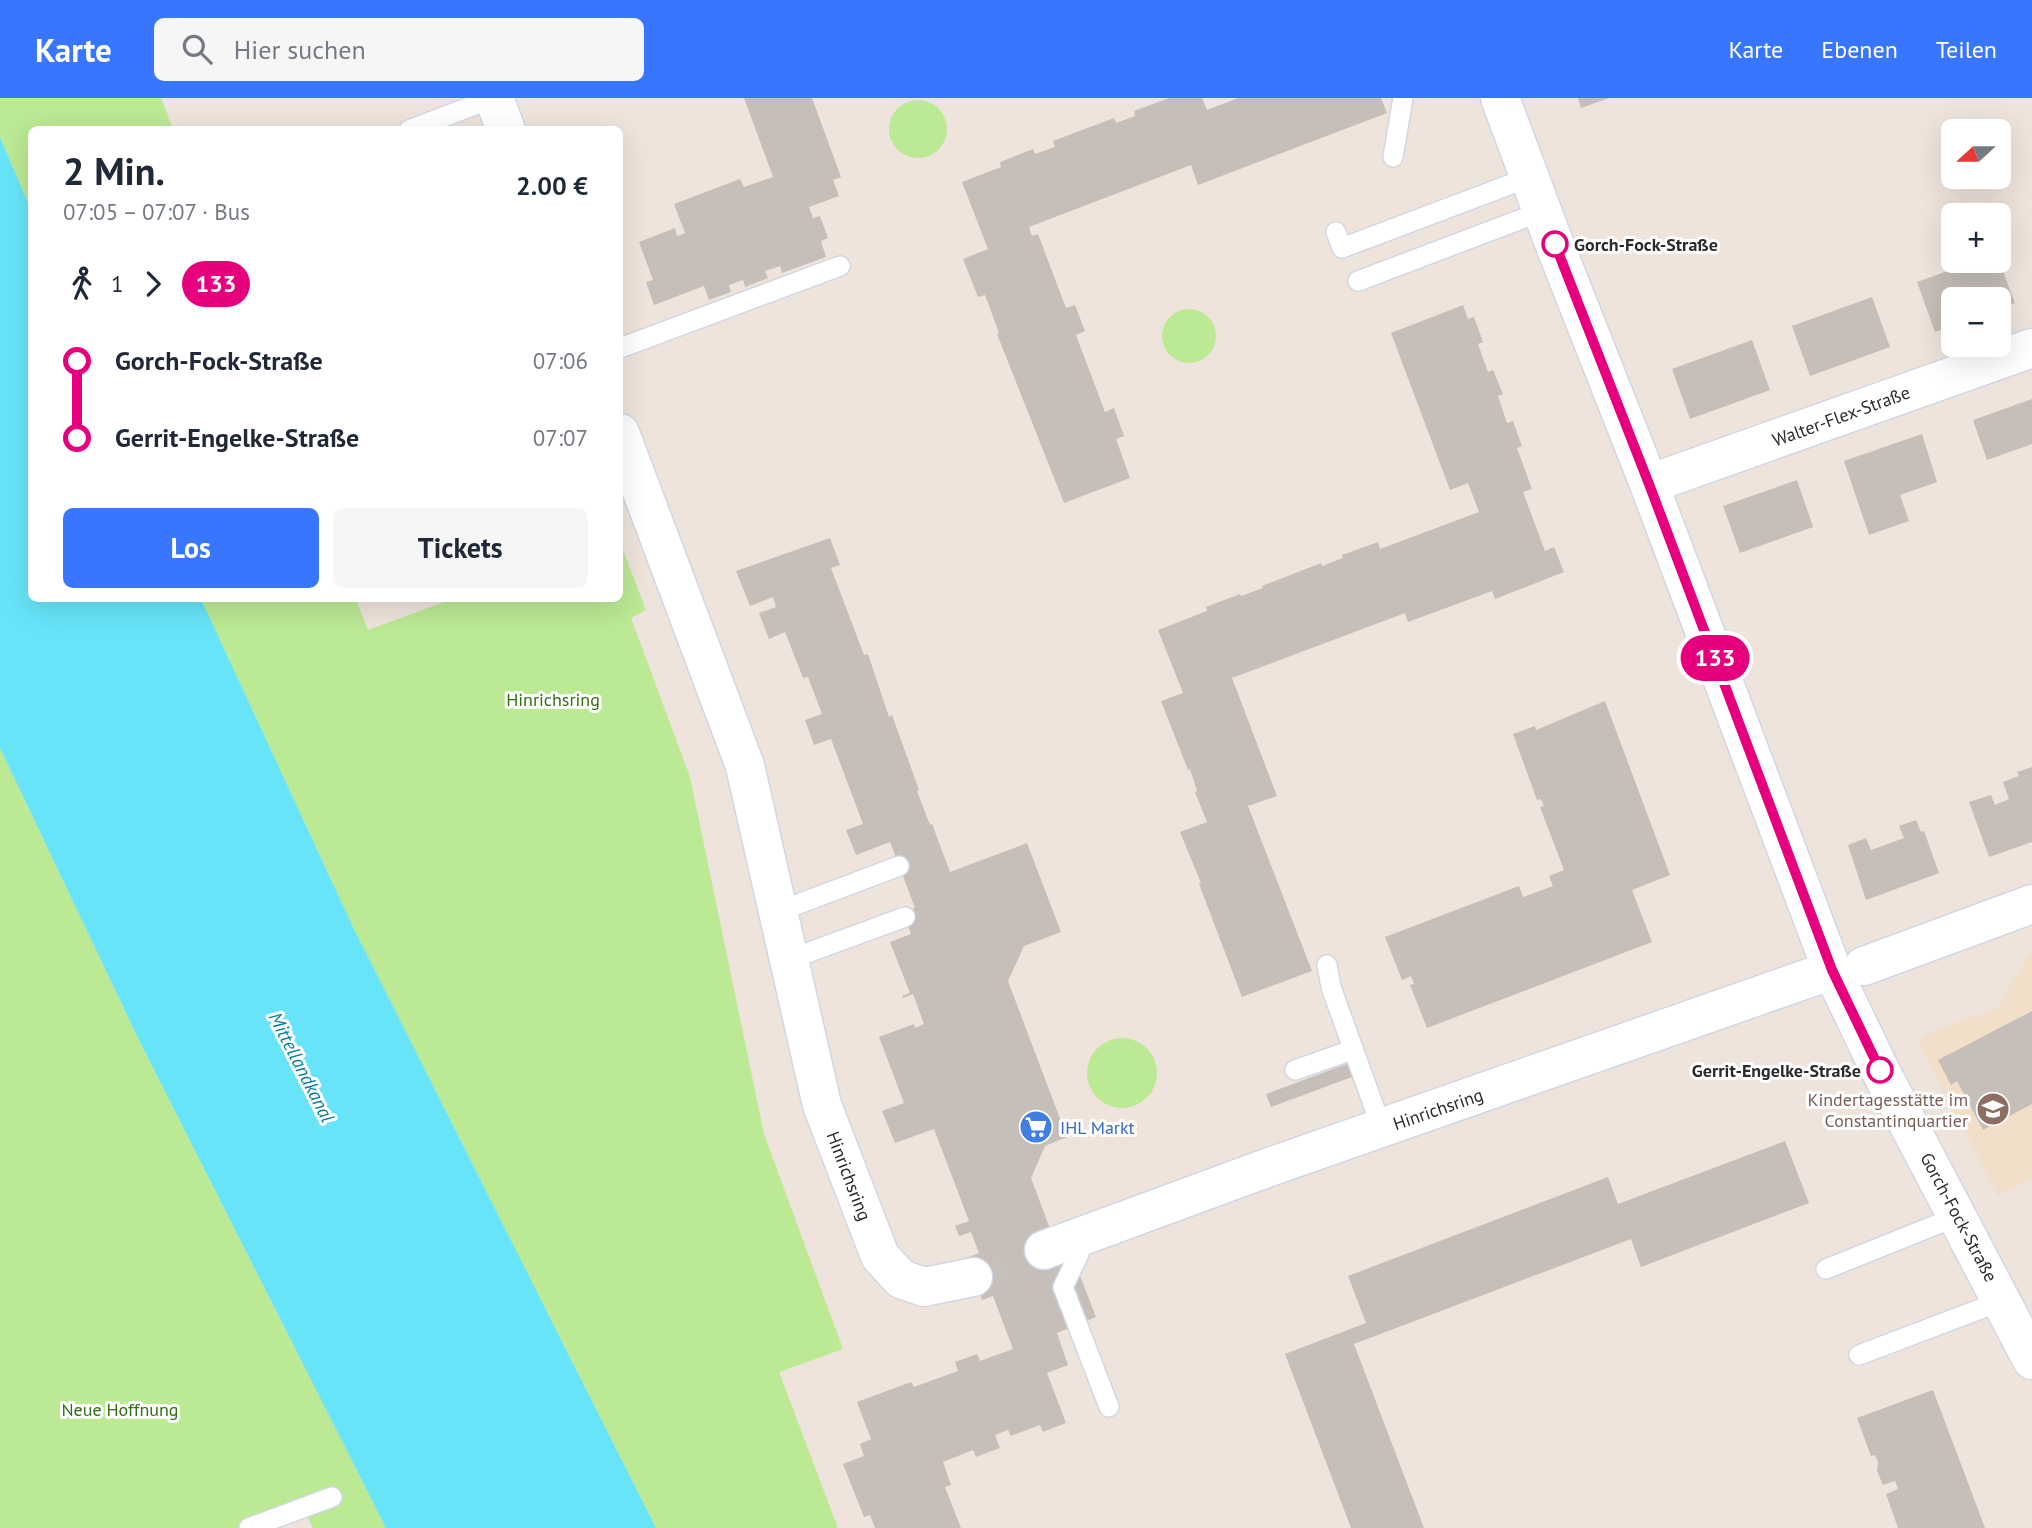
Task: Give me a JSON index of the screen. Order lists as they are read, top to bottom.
{
  "streets": {
    "street": ["Walter-Flex-Straße", "Hinrichsring", "Gorch-Fock-Straße"]
  },
  "crossings": [
    ["Walter-Flex-Straße", "Gorch-Fock-Straße"],
    ["Hinrichsring", "Gorch-Fock-Straße"]
  ],
  "water": ["Mittellandkanal"],
  "parks": ["Hinrichsring", "Neue Hoffnung"],
  "places": {
    "other": ["Gorch-Fock-Straße", "Gerrit-Engelke-Straße"],
    "school or university": ["Kindertagesstätte im Constantinquartier"],
    "supermarket": ["IHL Markt"]
  },
  "lines": ["bus line 133"],
  "north": "left",
  "page": {
    "header": "Karte",
    "search": "Hier suchen",
    "nav": ["Karte", "Ebenen", "Teilen"],
    "on_map": "133",
    "map_buttons": ["+", "−"],
    "heading": ["2 Min.", "07:05 – 07:07 · Bus", "2.00 €"],
    "legs": ["1", "133"],
    "list": [
      {
        "name": "Gorch-Fock-Straße",
        "value": "07:06"
      },
      {
        "name": "Gerrit-Engelke-Straße",
        "value": "07:07"
      }
    ],
    "buttons": ["Los", "Tickets"]
  }
}
